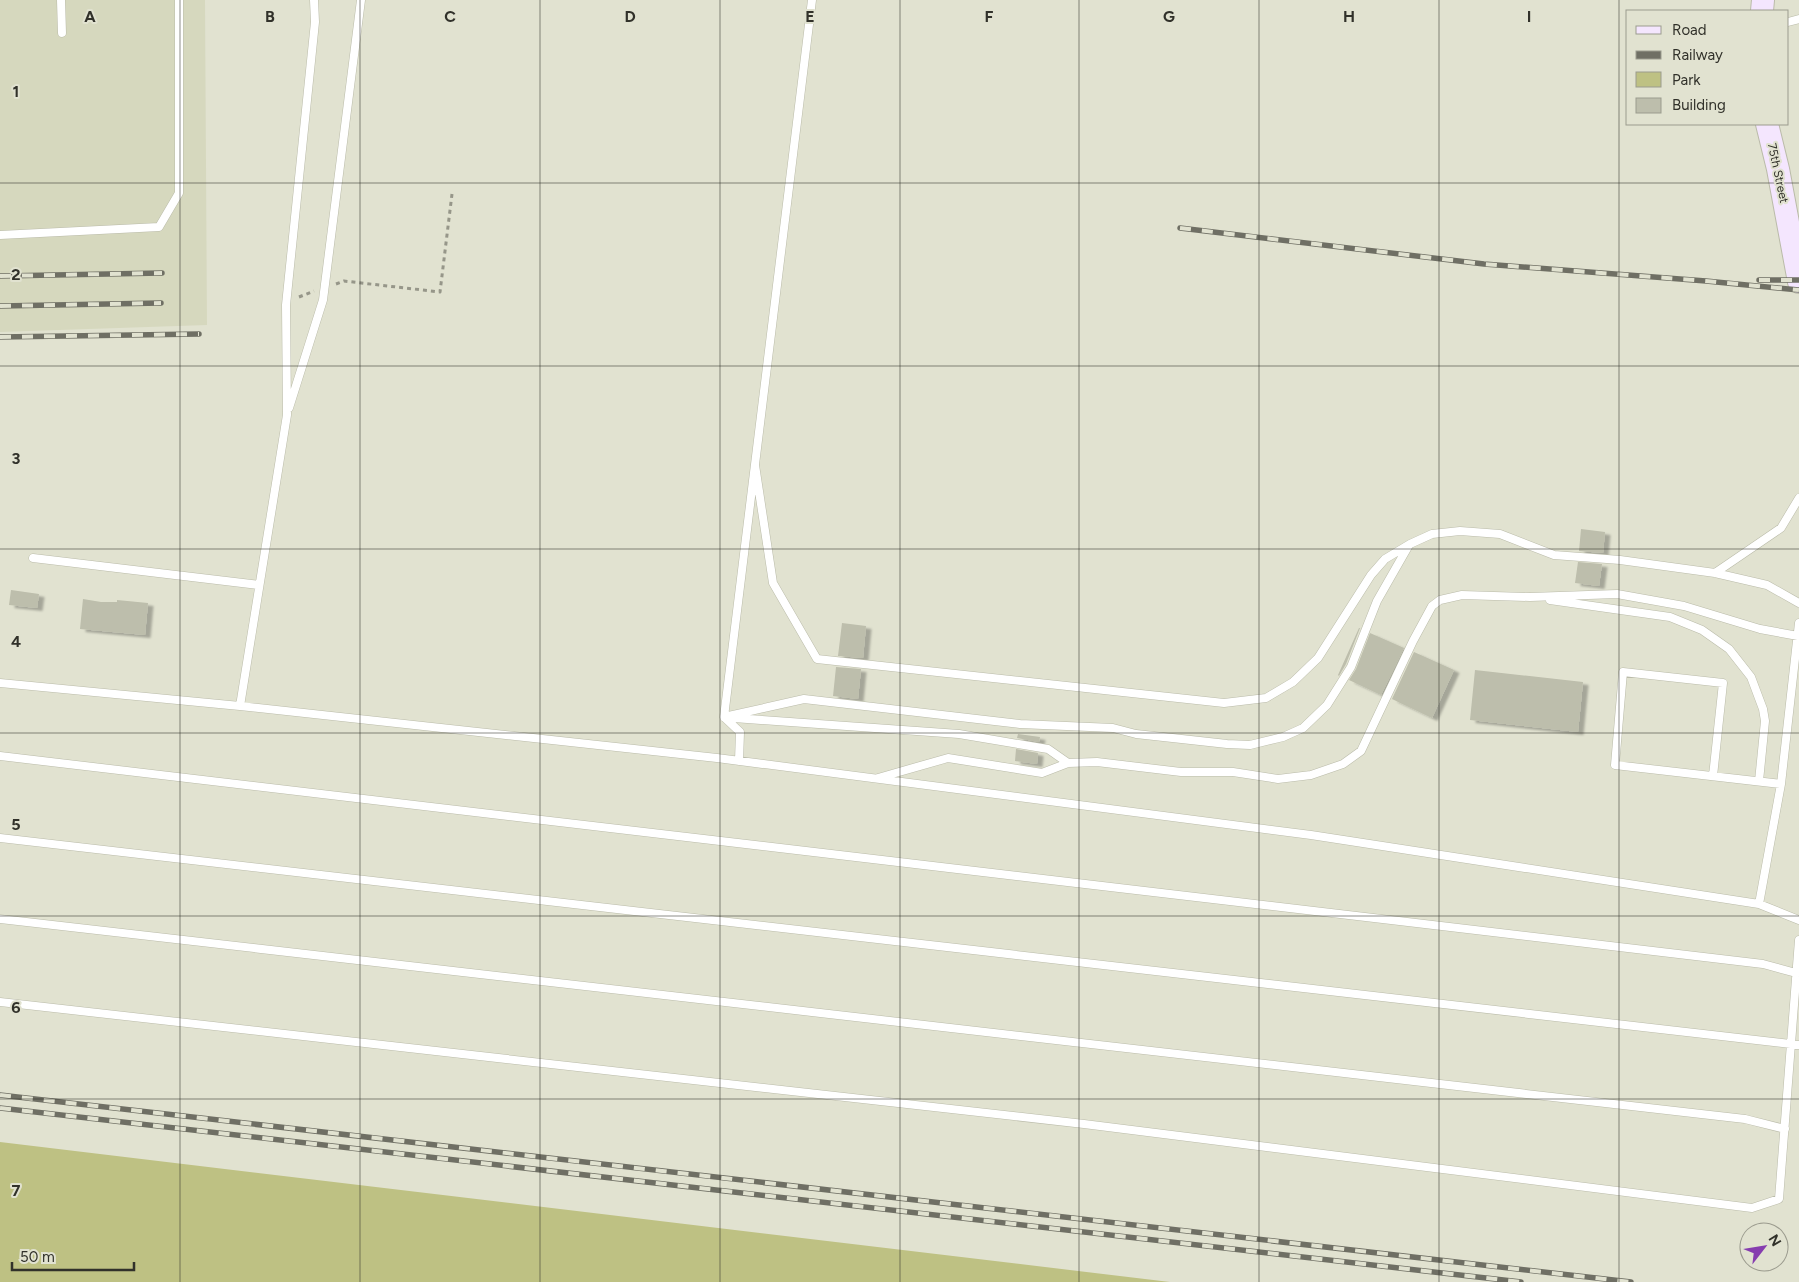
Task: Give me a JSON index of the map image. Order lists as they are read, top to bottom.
{
  "streets": {
    "street": ["75th Street"]
  },
  "legend": [
    "Road",
    "Railway",
    "Park",
    "Building"
  ],
  "scale_bar": "50 m",
  "north": "top right",
  "grid": {
    "columns": [
      "A",
      "B",
      "C",
      "D",
      "E",
      "F",
      "G",
      "H",
      "I"
    ],
    "rows": [
      "1",
      "2",
      "3",
      "4",
      "5",
      "6",
      "7"
    ]
  }
}
